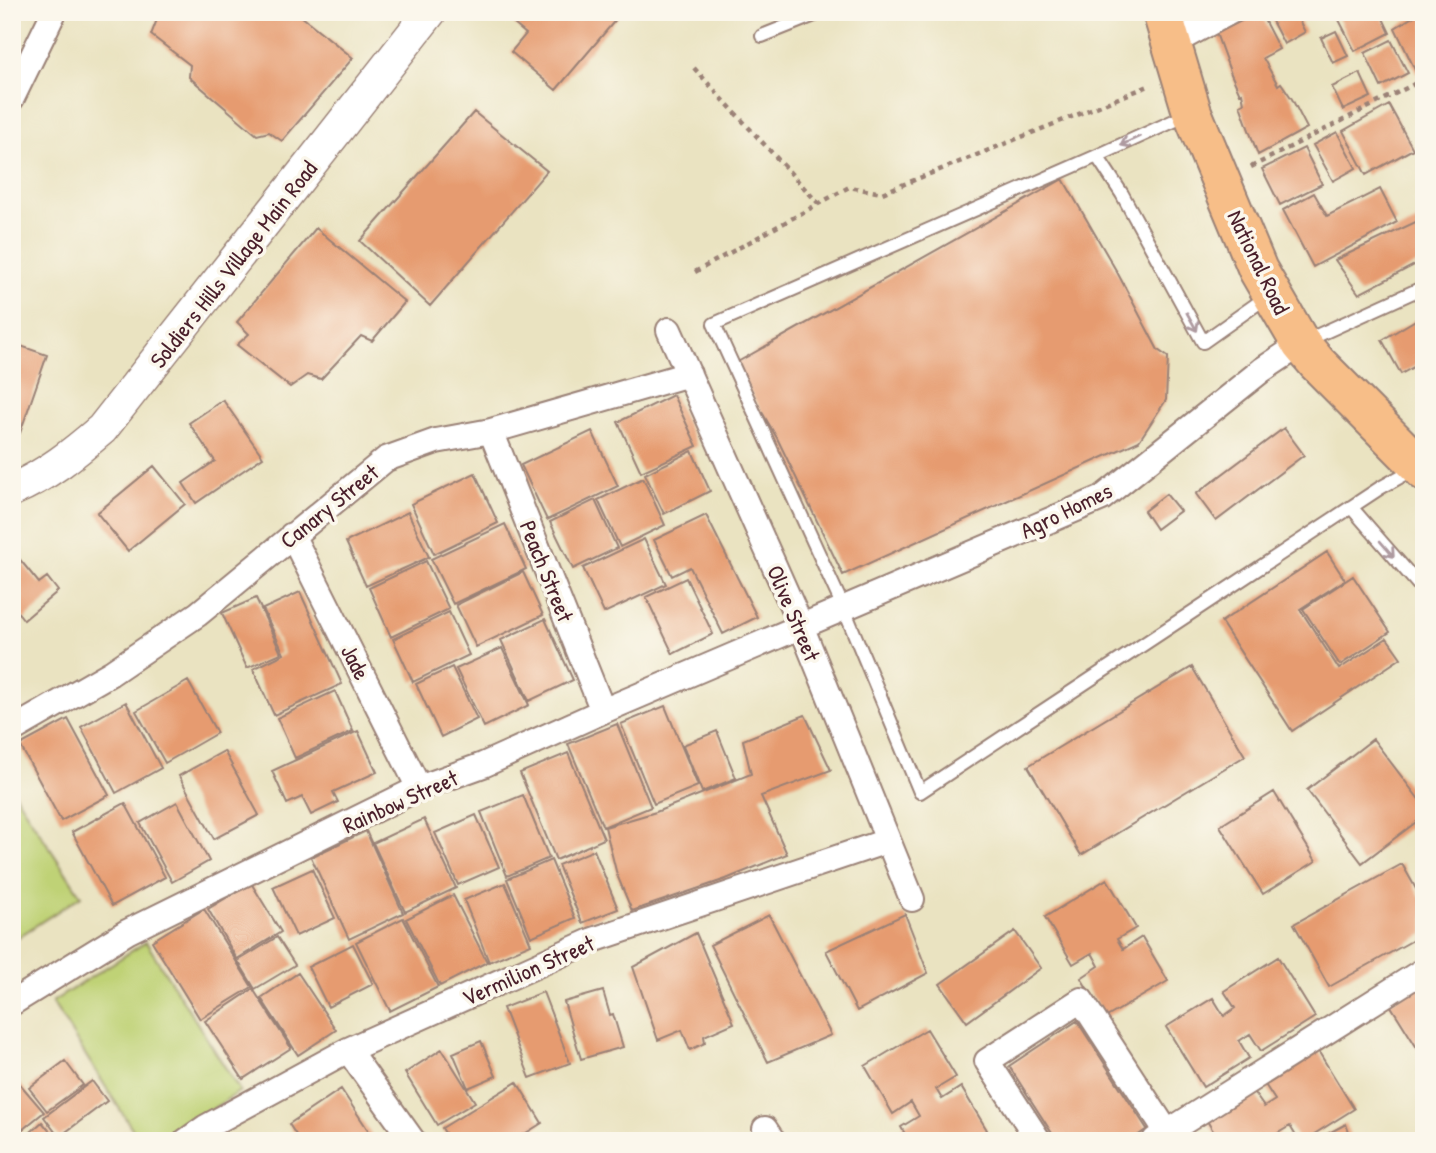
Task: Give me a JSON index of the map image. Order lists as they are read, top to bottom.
{
  "streets": {
    "highway": ["National Road"],
    "street": [
      "Soldiers Hills Village Main Road",
      "Canary Street",
      "Agro Homes",
      "Peach Street",
      "Olive Street",
      "Jade",
      "Rainbow Street",
      "Vermilion Street"
    ]
  },
  "crossings": [
    ["National Road", "Agro Homes"],
    ["Canary Street", "Peach Street"],
    ["Canary Street", "Olive Street"],
    ["Canary Street", "Jade"],
    ["Agro Homes", "Olive Street"],
    ["Agro Homes", "Rainbow Street"],
    ["Peach Street", "Rainbow Street"],
    ["Olive Street", "Rainbow Street"],
    ["Olive Street", "Vermilion Street"],
    ["Jade", "Rainbow Street"]
  ]
}
